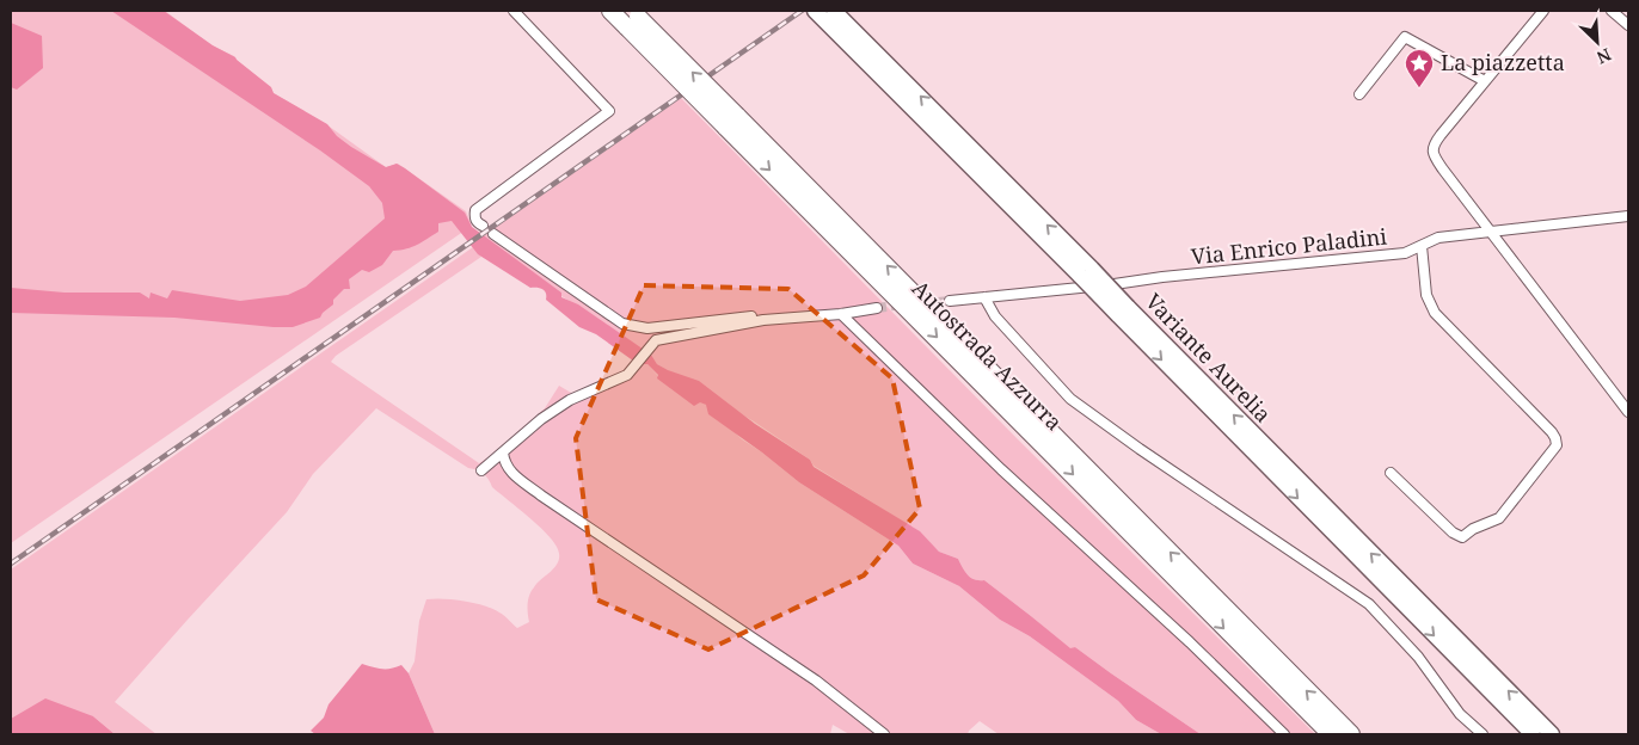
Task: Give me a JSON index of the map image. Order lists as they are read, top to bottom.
{
  "streets": {
    "highway": ["Autostrada Azzurra", "Variante Aurelia"],
    "street": ["Via Enrico Paladini"]
  },
  "places": {
    "place": ["La piazzetta"]
  },
  "north": "bottom right"
}
